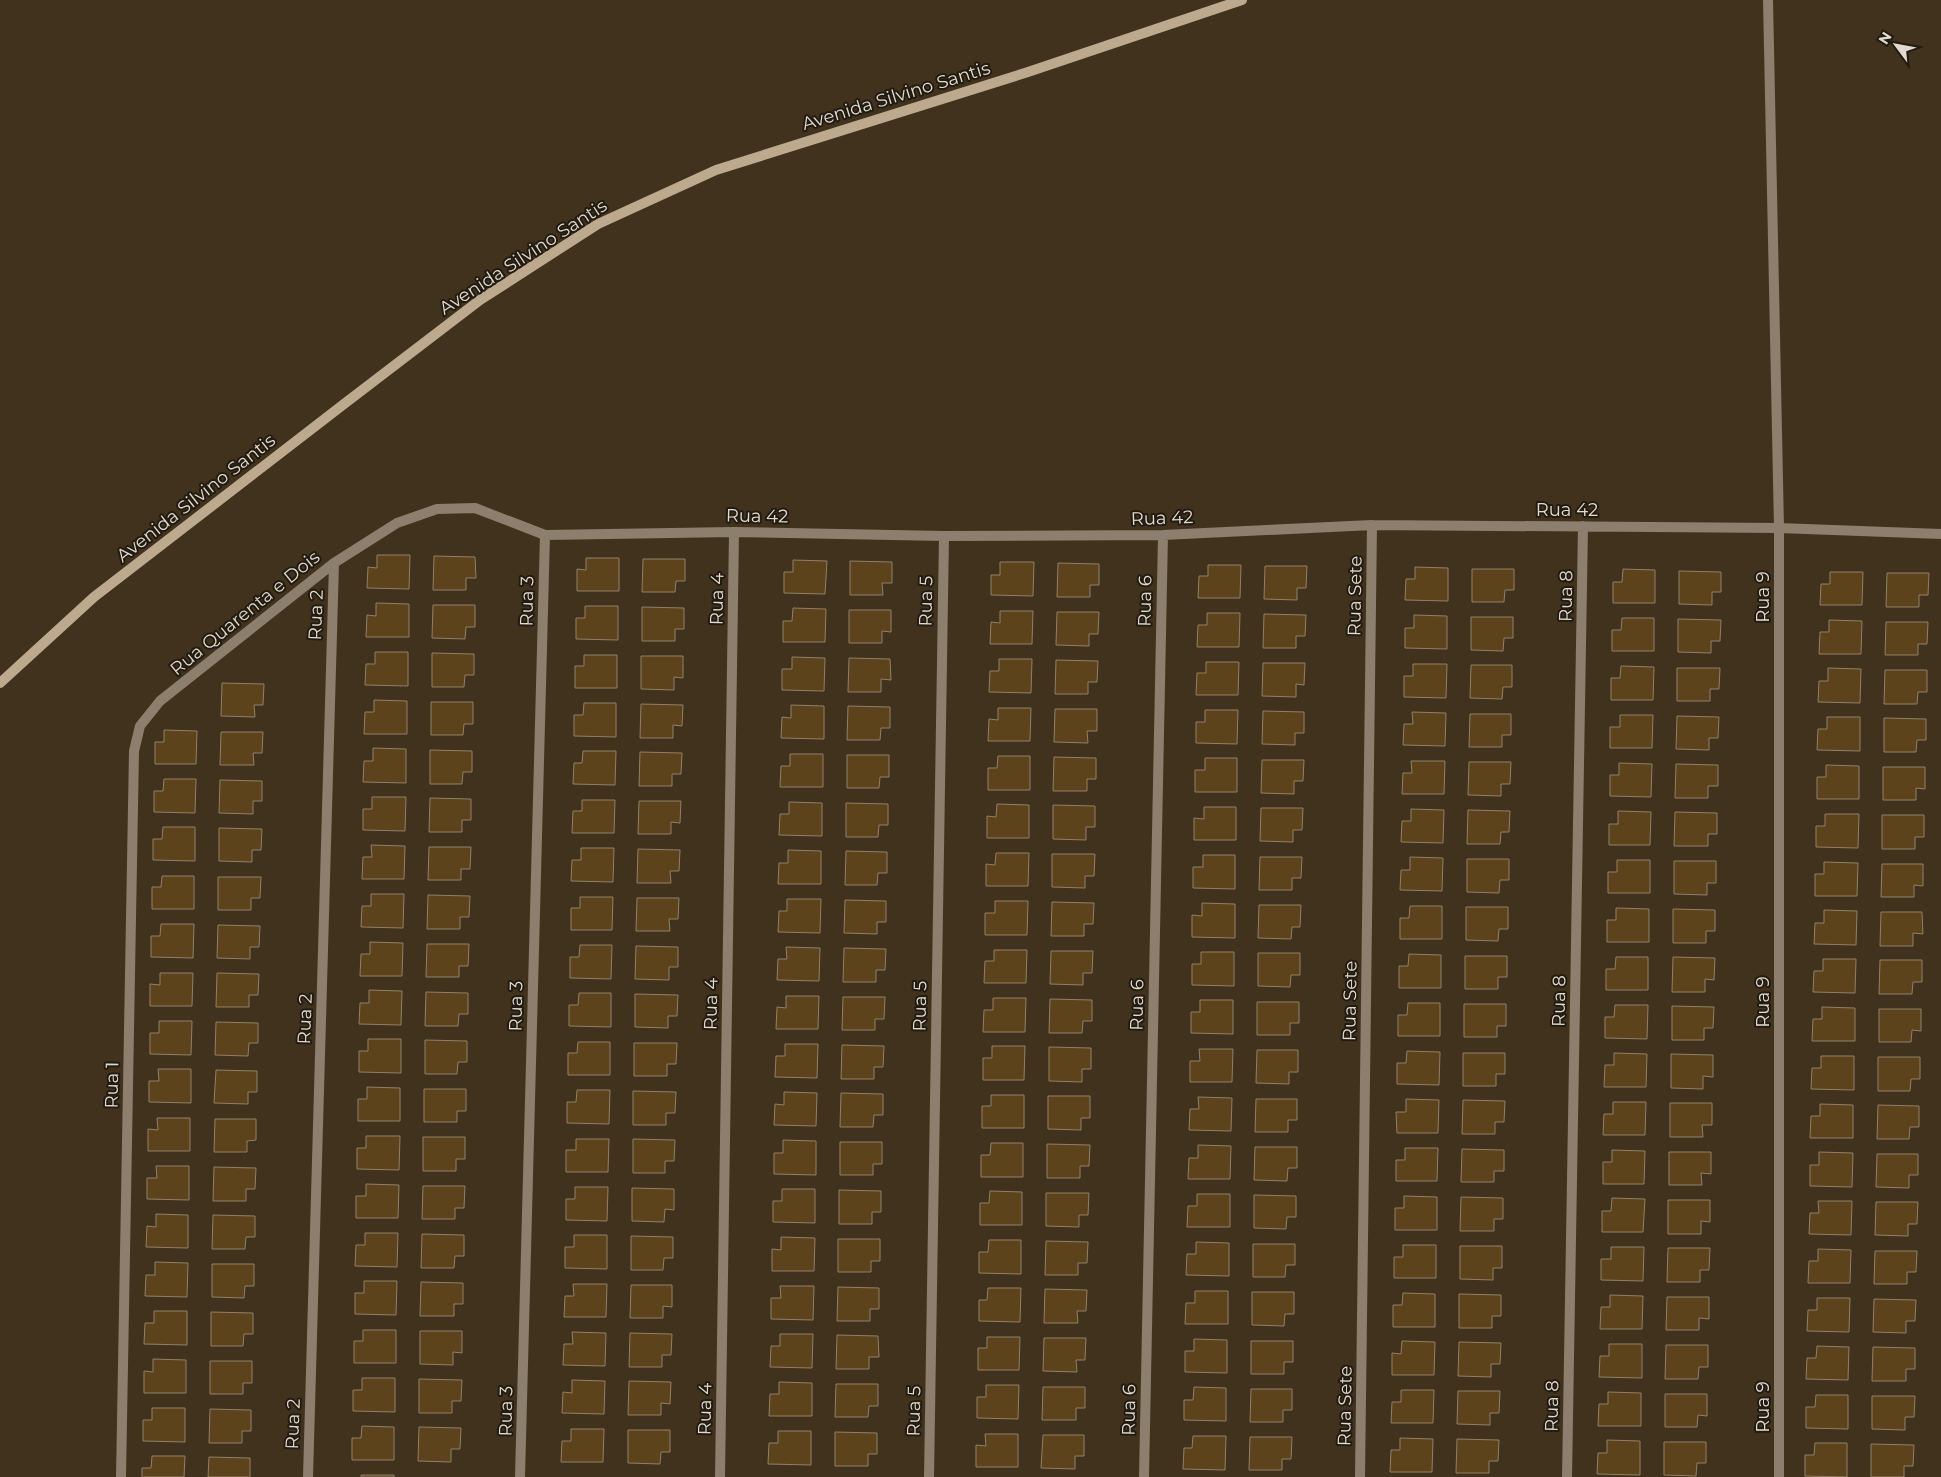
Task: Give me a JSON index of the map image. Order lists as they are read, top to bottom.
{
  "streets": {
    "main road": ["Avenida Silvino Santis"],
    "street": [
      "Rua 42",
      "Rua Sete",
      "Rua 8",
      "Rua 9",
      "Rua 4",
      "Rua 3",
      "Rua 5",
      "Rua 6",
      "Rua Quarenta e Dois",
      "Rua 2",
      "Rua 1"
    ]
  },
  "crossings": [
    ["Rua 42", "Rua Sete"],
    ["Rua 42", "Rua 8"],
    ["Rua 42", "Rua 9"],
    ["Rua 42", "Rua 4"],
    ["Rua 42", "Rua 3"],
    ["Rua 42", "Rua 5"],
    ["Rua 42", "Rua 6"],
    ["Rua 42", "Rua Quarenta e Dois"],
    ["Rua 3", "Rua Quarenta e Dois"],
    ["Rua Quarenta e Dois", "Rua 2"],
    ["Rua Quarenta e Dois", "Rua 1"]
  ],
  "north": "top left"
}
